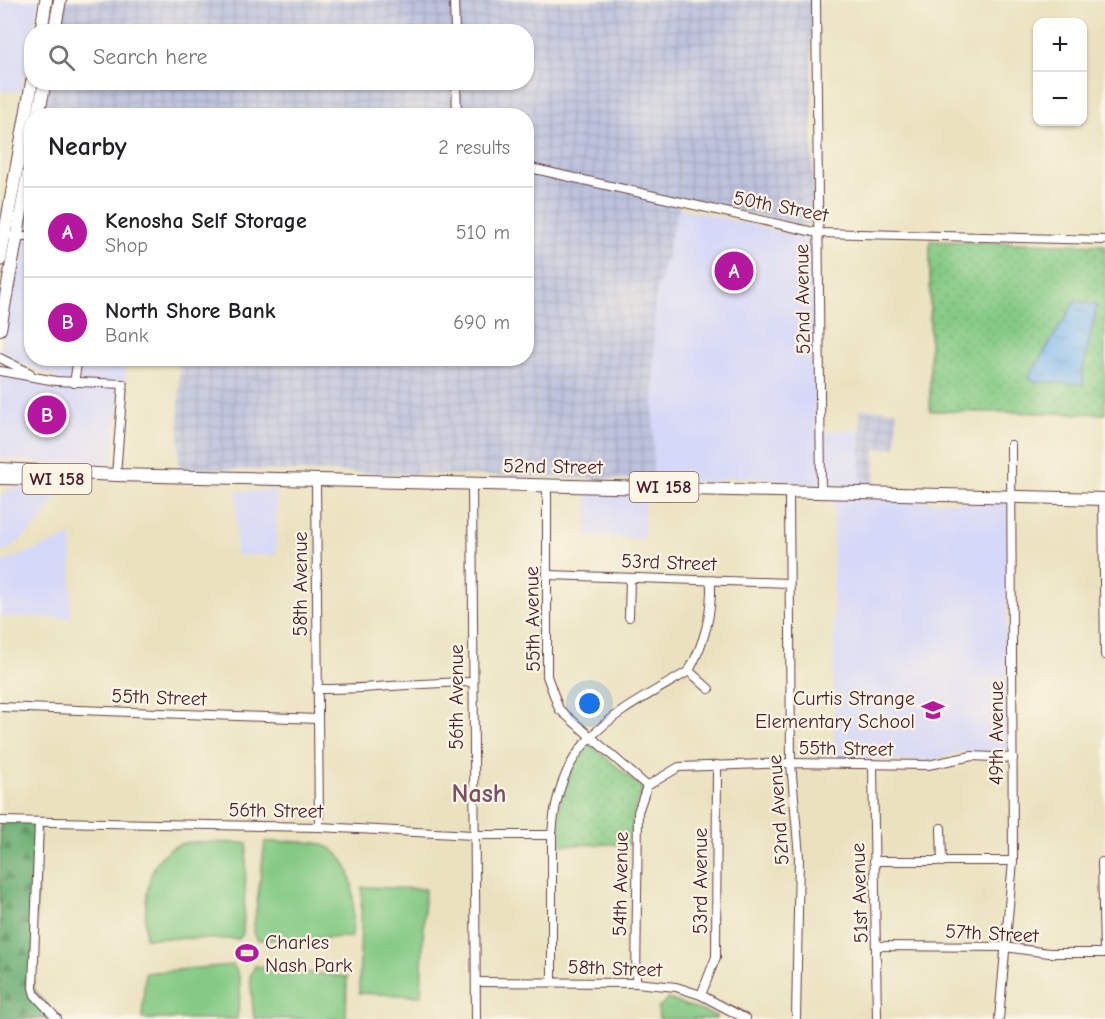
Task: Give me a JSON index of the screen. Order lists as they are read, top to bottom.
{
  "streets": {
    "main road": ["52nd Street", "WI 158"],
    "street": [
      "50th Street",
      "52nd Avenue",
      "53rd Street",
      "58th Avenue",
      "55th Avenue",
      "55th Street",
      "56th Avenue",
      "49th Avenue",
      "56th Street",
      "53rd Avenue",
      "54th Avenue",
      "51st Avenue",
      "57th Street",
      "58th Street"
    ]
  },
  "crossings": [
    ["50th Street", "52nd Avenue"],
    ["52nd Avenue", "52nd Street"],
    ["52nd Avenue", "53rd Street"],
    ["52nd Avenue", "55th Street"],
    ["52nd Street", "58th Avenue"],
    ["52nd Street", "55th Avenue"],
    ["52nd Street", "56th Avenue"],
    ["52nd Street", "49th Avenue"],
    ["53rd Street", "55th Avenue"],
    ["58th Avenue", "55th Street"],
    ["58th Avenue", "56th Street"],
    ["55th Avenue", "55th Street"],
    ["55th Avenue", "54th Avenue"],
    ["55th Street", "49th Avenue"],
    ["55th Street", "53rd Avenue"],
    ["55th Street", "54th Avenue"],
    ["55th Street", "51st Avenue"],
    ["56th Avenue", "56th Street"],
    ["56th Avenue", "58th Street"],
    ["49th Avenue", "57th Street"],
    ["53rd Avenue", "58th Street"],
    ["54th Avenue", "58th Street"],
    ["51st Avenue", "57th Street"]
  ],
  "districts": ["Nash"],
  "places": {
    "school or university": ["Curtis Strange Elementary School"],
    "sports": ["Charles Nash Park"]
  },
  "page": {
    "map_buttons": ["+", "−"],
    "search": "Search here",
    "heading": ["Nearby", "2 results"],
    "list": [
      {
        "mark": "A",
        "name": "Kenosha Self Storage",
        "note": "Shop",
        "value": "510 m"
      },
      {
        "mark": "B",
        "name": "North Shore Bank",
        "note": "Bank",
        "value": "690 m"
      }
    ],
    "pins": ["A", "B"]
  }
}
